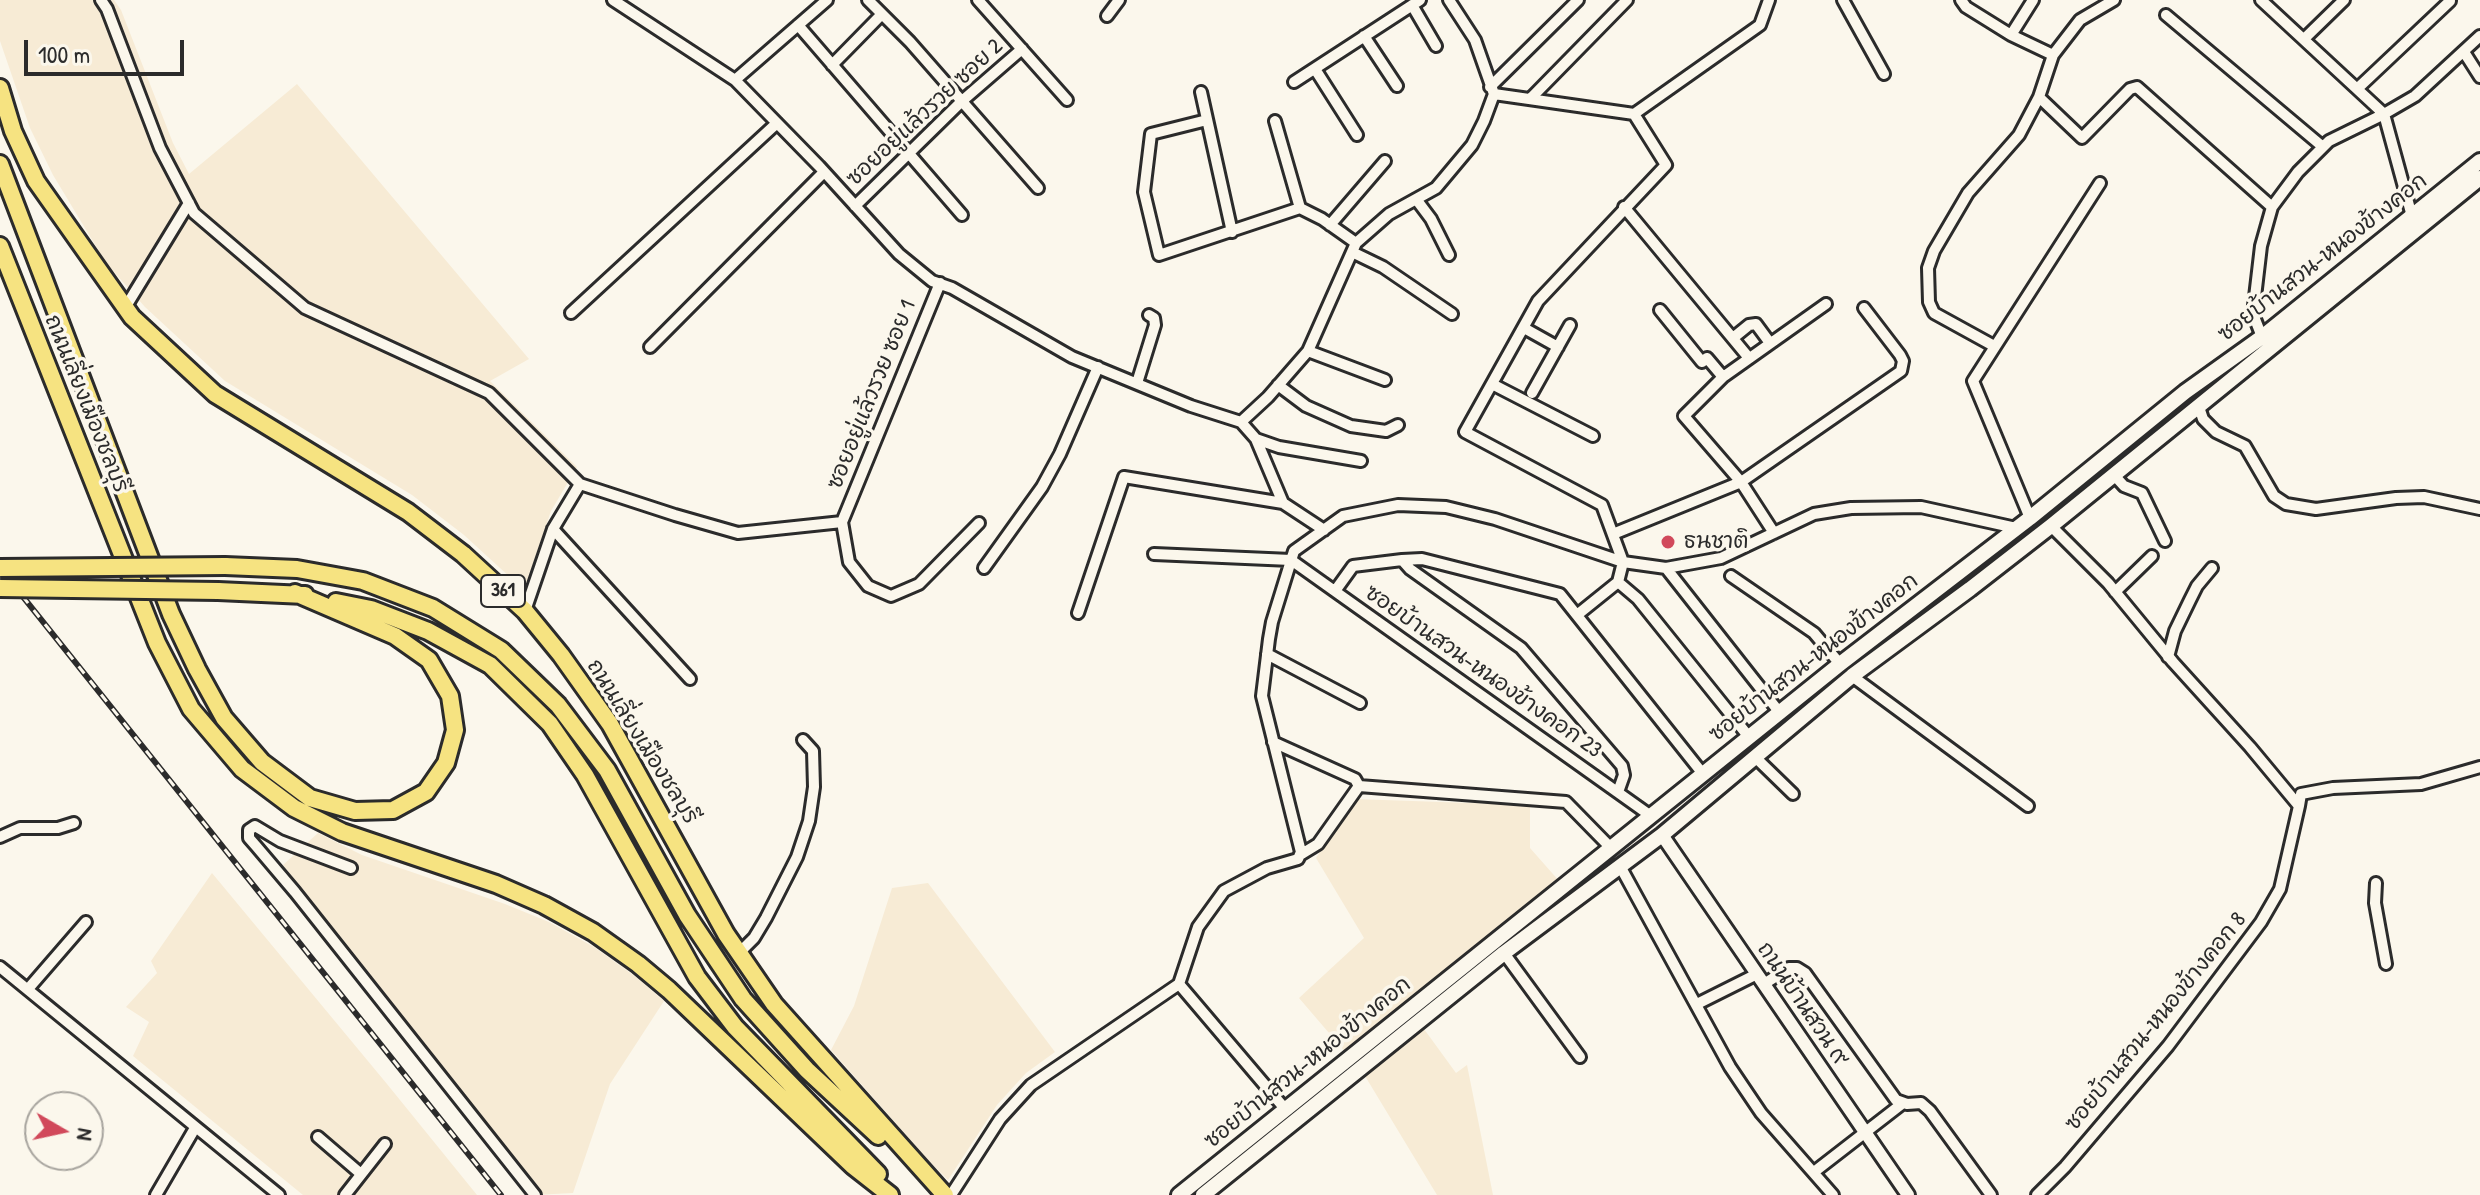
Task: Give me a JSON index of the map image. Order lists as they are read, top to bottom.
{
  "streets": {
    "highway": ["ถนนเลี่ยงเมืองชลบุรี", "361"],
    "main road": ["ซอยบ้านสวน-หนองข้างคอก"],
    "street": [
      "ซอยอยู่แล้วรวย ซอย 2",
      "ซอยอยู่แล้วรวย ซอย 1",
      "ซอยบ้านสวน-หนองข้างคอก 23",
      "ถนนบ้านสวน ๙",
      "ซอยบ้านสวน-หนองข้างคอก 8"
    ]
  },
  "crossings": [
    ["ซอยบ้านสวน-หนองข้างคอก", "ซอยบ้านสวน-หนองข้างคอก 23"],
    ["ซอยบ้านสวน-หนองข้างคอก", "ถนนบ้านสวน ๙"]
  ],
  "places": ["ธนชาติ"],
  "scale_bar": "100 m",
  "north": "right"
}
